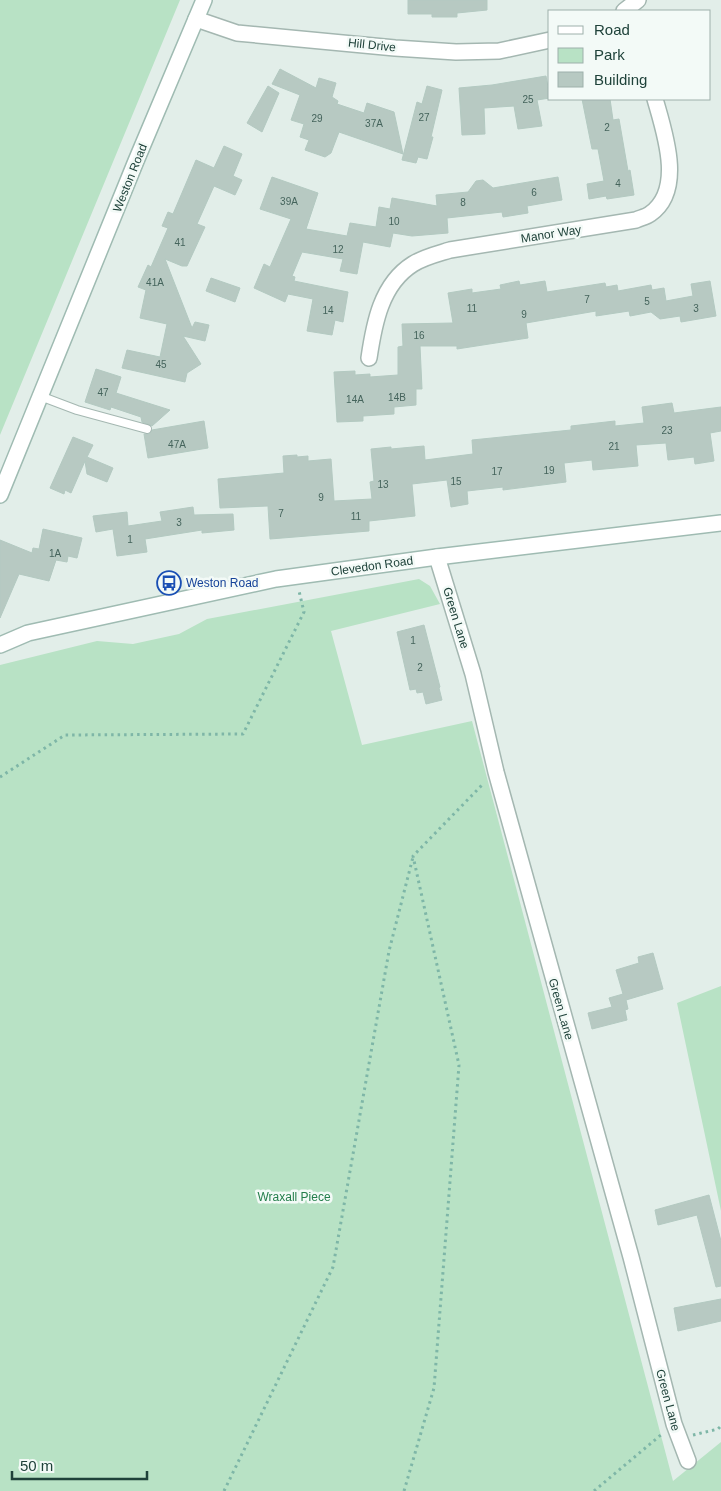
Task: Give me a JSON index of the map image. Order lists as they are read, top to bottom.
{
  "streets": {
    "street": [
      "Hill Drive",
      "Weston Road",
      "Manor Way",
      "Clevedon Road",
      "Green Lane"
    ]
  },
  "crossings": [
    ["Hill Drive", "Weston Road"],
    ["Clevedon Road", "Green Lane"]
  ],
  "parks": ["Wraxall Piece"],
  "places": {
    "bus stop": ["Weston Road"]
  },
  "house_numbers": [
    "25",
    "27",
    "29",
    "37A",
    "2",
    "4",
    "6",
    "39A",
    "8",
    "10",
    "41",
    "12",
    "41A",
    "7",
    "5",
    "11",
    "3",
    "14",
    "9",
    "16",
    "45",
    "47",
    "14B",
    "14A",
    "23",
    "47A",
    "21",
    "19",
    "17",
    "15",
    "13",
    "9",
    "7",
    "11",
    "3",
    "1",
    "1A",
    "1",
    "2"
  ],
  "legend": ["Road", "Park", "Building"],
  "scale_bar": "50 m"
}
